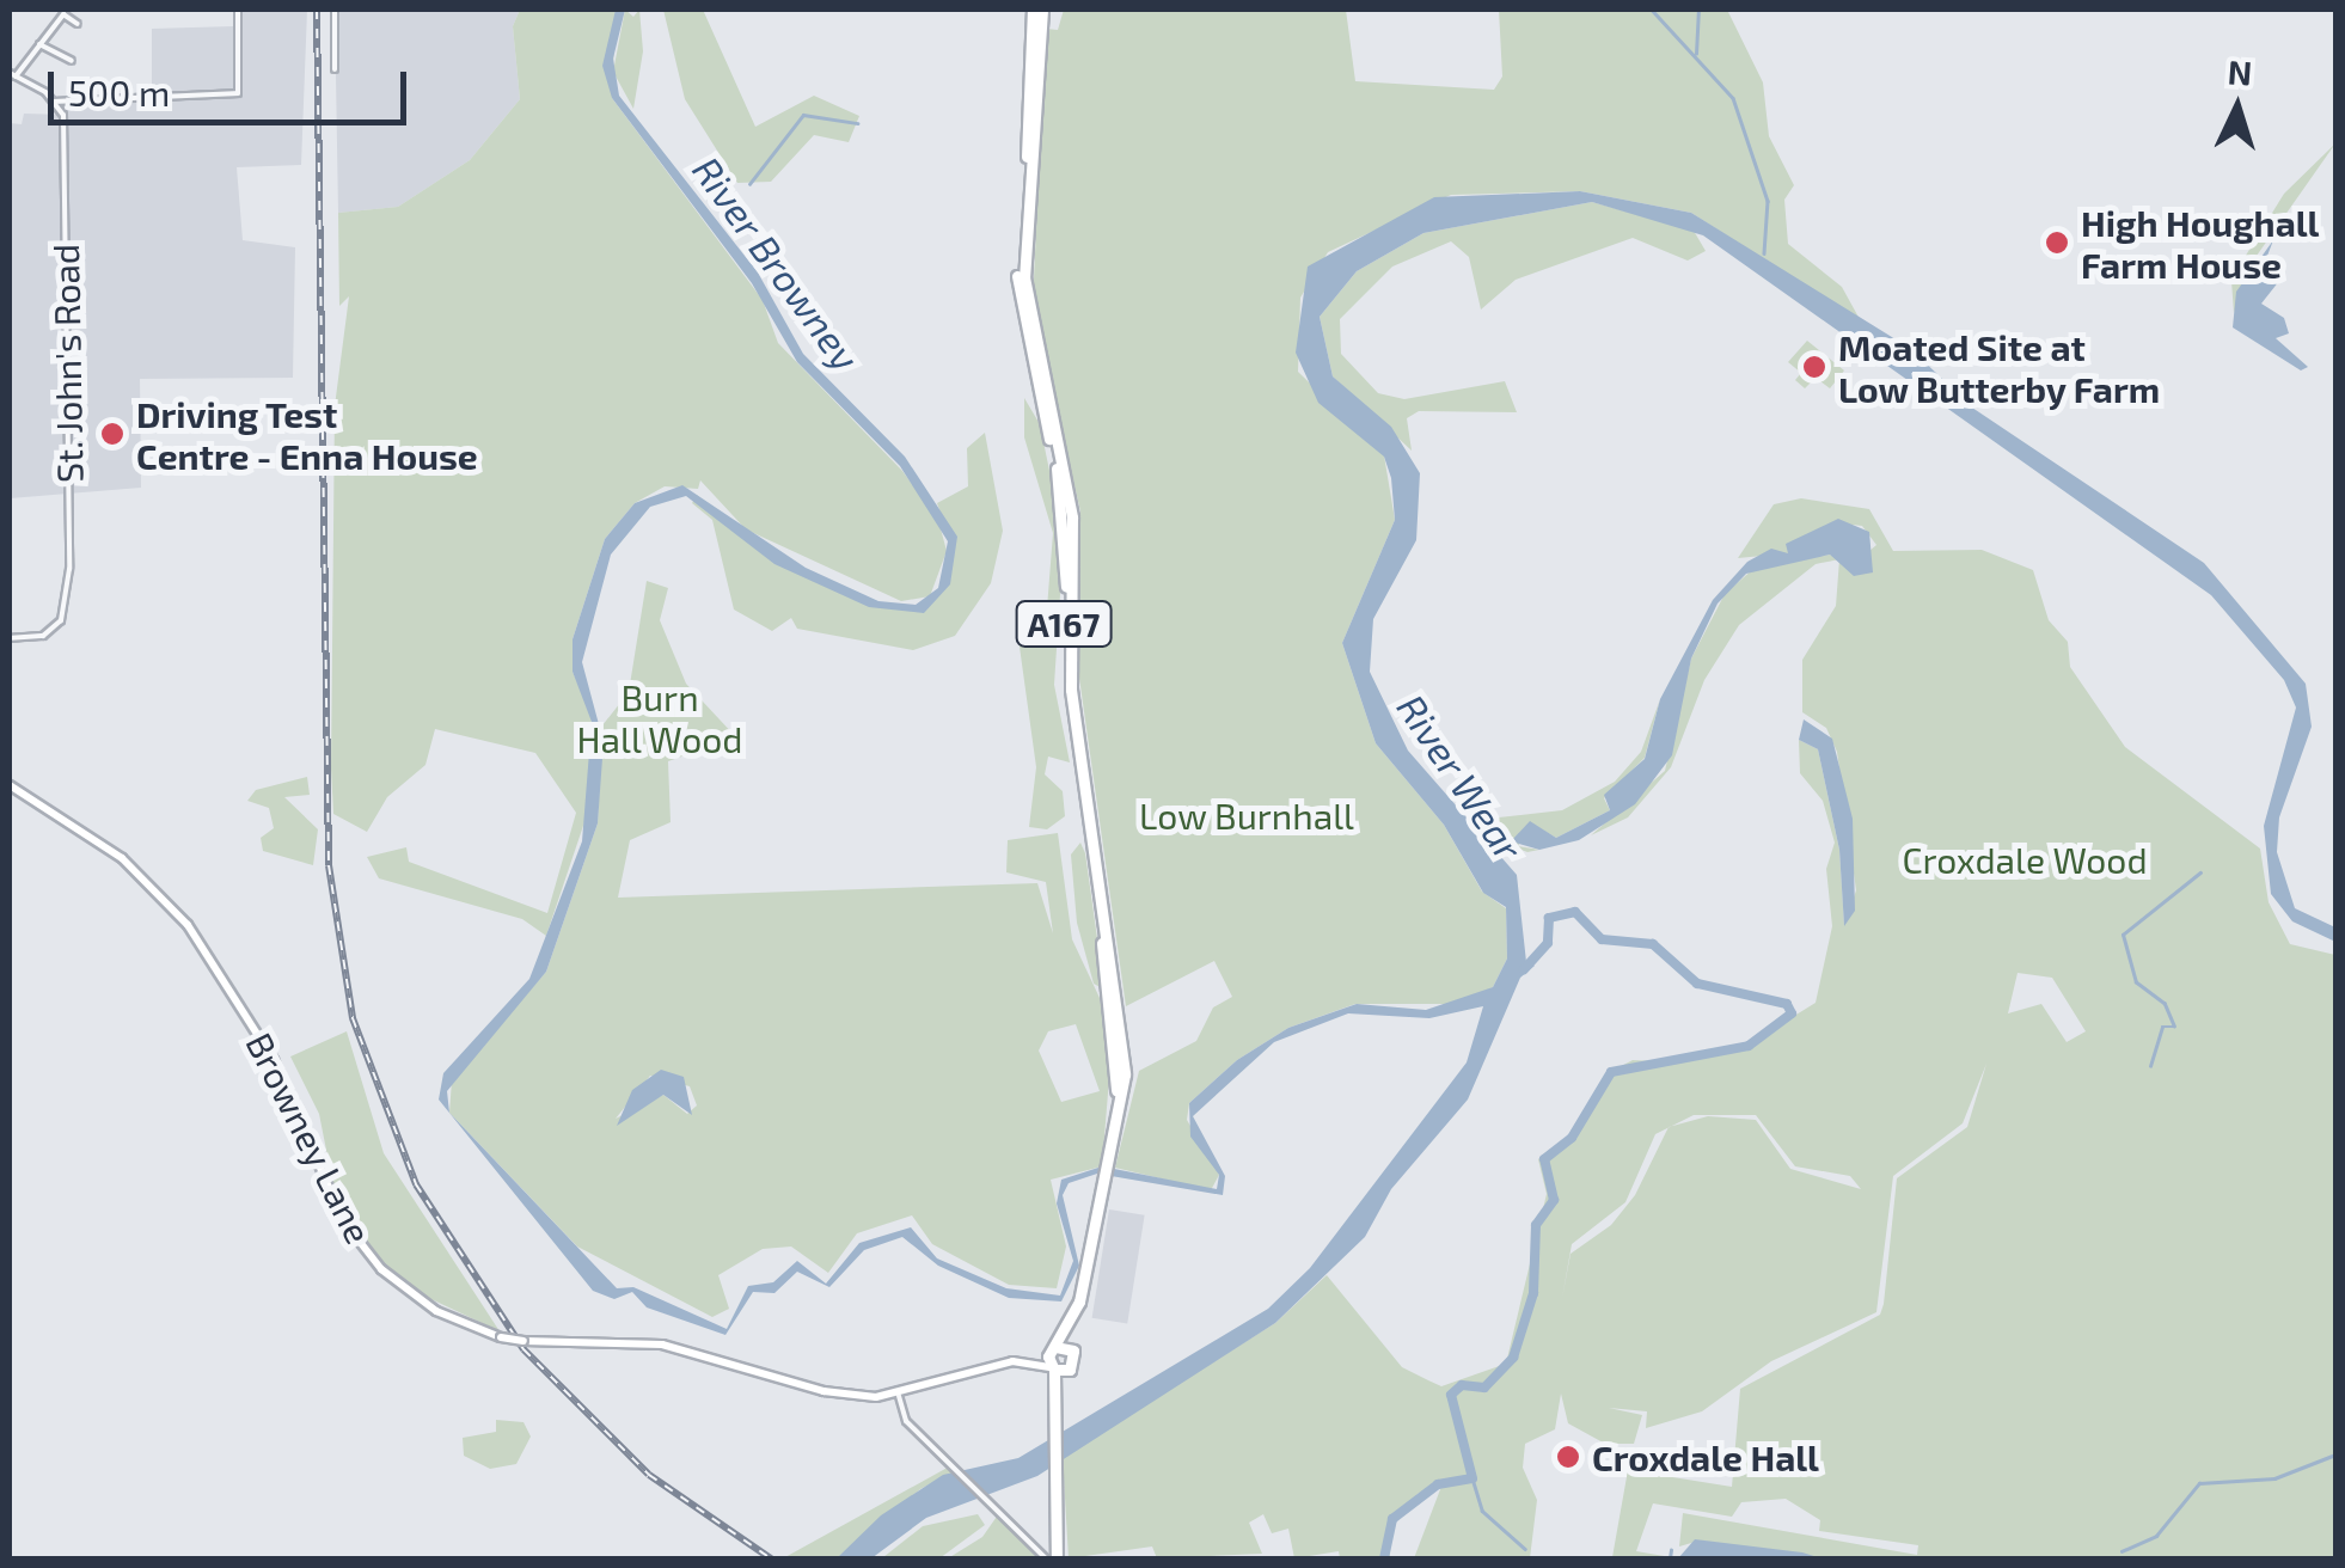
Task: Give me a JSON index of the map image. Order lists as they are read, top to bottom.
{
  "streets": {
    "highway": ["A167"],
    "main road": ["Browney Lane"],
    "street": ["St. John's Road"]
  },
  "crossings": [
    ["A167", "Browney Lane"]
  ],
  "water": ["River Browney", "River Wear"],
  "parks": ["Burn Hall Wood", "Low Burnhall", "Croxdale Wood"],
  "places": [
    "High Houghall Farm House",
    "Moated Site at Low Butterby Farm",
    "Driving Test Centre - Enna House",
    "Croxdale Hall"
  ],
  "scale_bar": "500 m",
  "north": "top"
}
